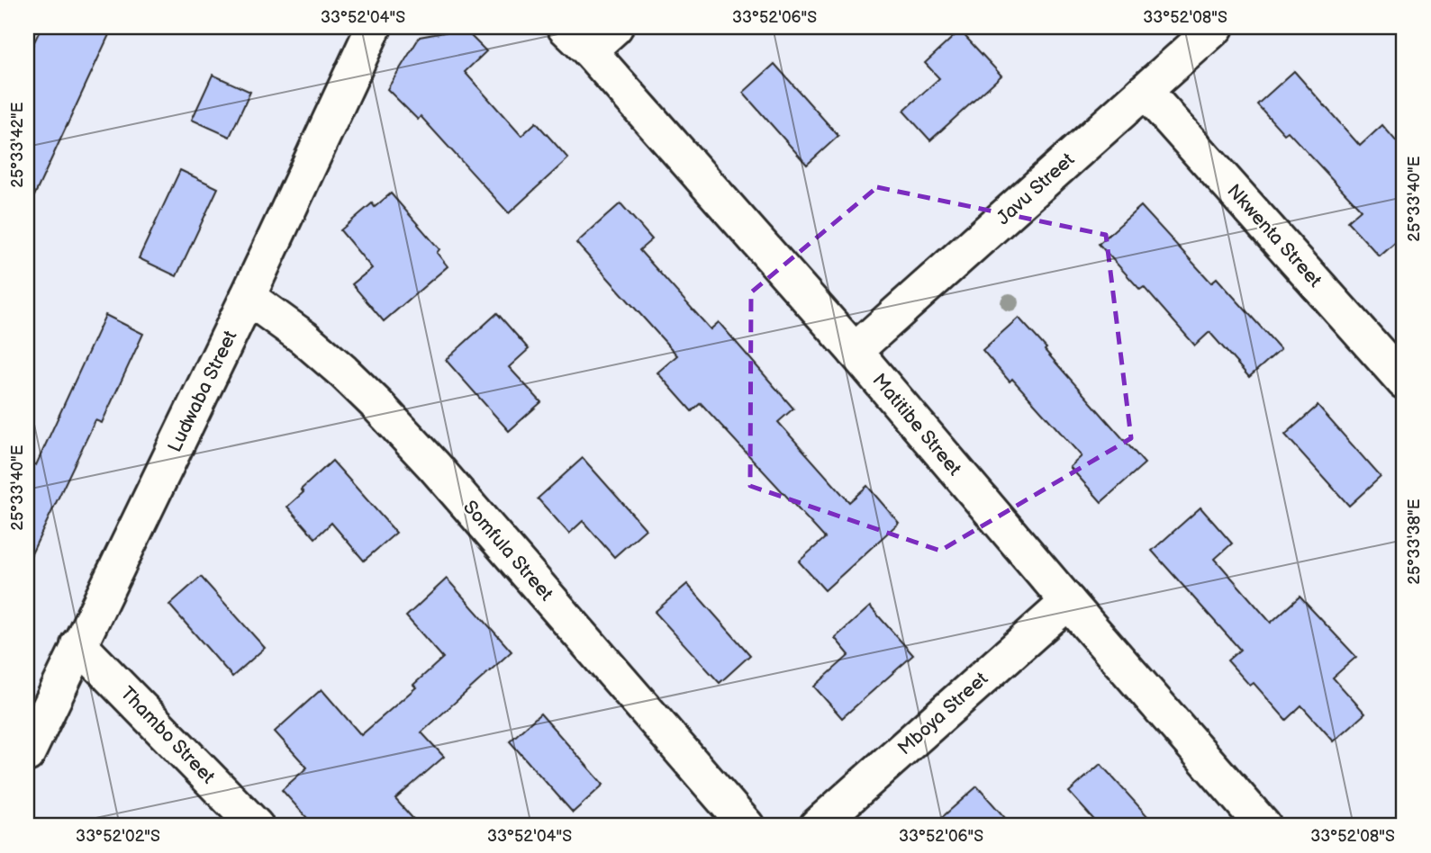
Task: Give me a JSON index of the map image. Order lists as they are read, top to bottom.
{
  "streets": {
    "street": [
      "Javu Street",
      "Nkwenta Street",
      "Ludwaba Street",
      "Matitibe Street",
      "Somfula Street",
      "Mboya Street",
      "Thambo Street"
    ]
  },
  "crossings": [
    ["Javu Street", "Nkwenta Street"],
    ["Javu Street", "Matitibe Street"],
    ["Ludwaba Street", "Somfula Street"],
    ["Ludwaba Street", "Thambo Street"],
    ["Matitibe Street", "Mboya Street"]
  ],
  "coordinates": [
    "33°52'04\"S",
    "33°52'06\"S",
    "33°52'08\"S",
    "25°33'42\"E",
    "25°33'40\"E",
    "25°33'38\"E",
    "33°52'02\"S"
  ]
}
